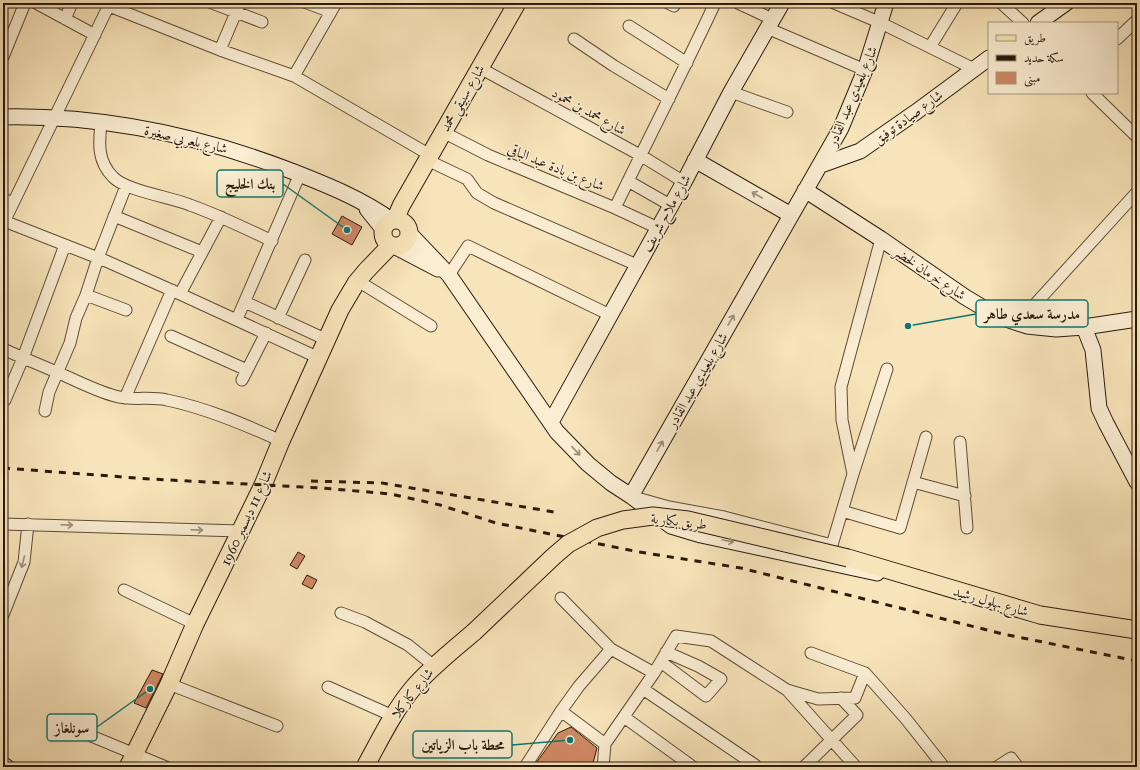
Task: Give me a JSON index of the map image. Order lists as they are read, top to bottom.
{
  "streets": {
    "main road": [
      "شارع بلعيدي عبد القادر",
      "شارع سبيقي محمد",
      "شارع صيادة توفيق",
      "شارع بلعربي صغيرة",
      "شارع ملاح شريف",
      "شارع خرمان لخضر",
      "شارع 11 ديسمبر 1960",
      "طريق بكارية",
      "شارع بهلول رشيد",
      "شارع كاركلا"
    ],
    "street": ["شارع محمد بن محمود", "شارع بن بادة عبد الباقي"]
  },
  "crossings": [
    ["شارع بلعيدي عبد القادر", "شارع صيادة توفيق"],
    ["شارع بلعيدي عبد القادر", "شارع خرمان لخضر"],
    ["شارع سبيقي محمد", "شارع محمد بن محمود"],
    ["شارع سبيقي محمد", "شارع بلعربي صغيرة"],
    ["شارع سبيقي محمد", "شارع بن بادة عبد الباقي"],
    ["شارع سبيقي محمد", "شارع 11 ديسمبر 1960"],
    ["شارع محمد بن محمود", "شارع ملاح شريف"],
    ["شارع بلعربي صغيرة", "شارع 11 ديسمبر 1960"],
    ["شارع بن بادة عبد الباقي", "شارع ملاح شريف"],
    ["طريق بكارية", "شارع بهلول رشيد"],
    ["طريق بكارية", "شارع كاركلا"]
  ],
  "one_way": ["شارع بلعيدي عبد القادر"],
  "places": [
    "بنك الخليج",
    "مدرسة سعدي طاهر",
    "سونلغاز",
    "محطة باب الزياتين"
  ],
  "legend": ["طريق", "سكة حديد", "مبنى"]
}
